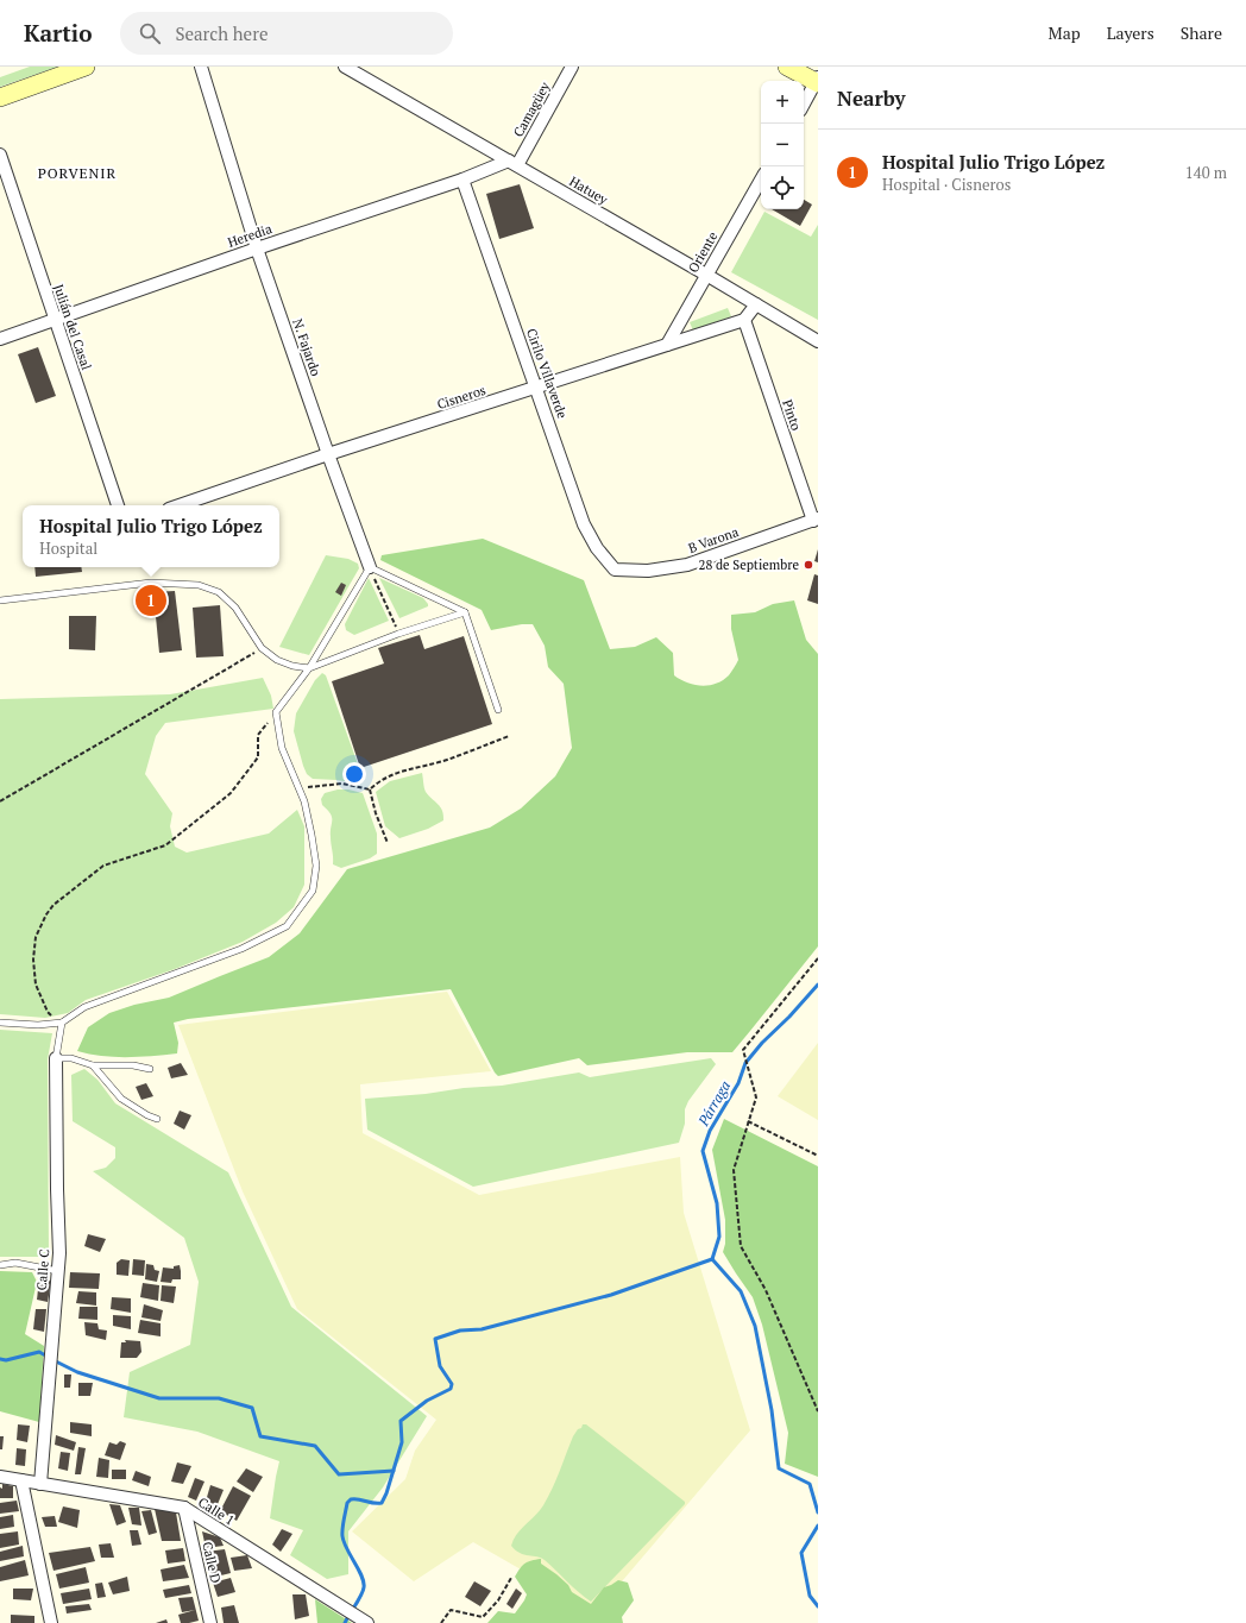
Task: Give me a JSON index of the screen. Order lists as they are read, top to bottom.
{
  "streets": {
    "street": [
      "Camagüey",
      "Hatuey",
      "Heredia",
      "Oriente",
      "Julián del Casal",
      "N. Fajardo",
      "Cirilo Villaverde",
      "Cisneros",
      "Pinto",
      "B Varona",
      "Calle C",
      "Calle 1",
      "Calle D"
    ]
  },
  "crossings": [
    ["Camagüey", "Hatuey"],
    ["Camagüey", "Heredia"],
    ["Hatuey", "Heredia"],
    ["Hatuey", "Oriente"],
    ["Heredia", "Julián del Casal"],
    ["Heredia", "N. Fajardo"],
    ["Heredia", "Cirilo Villaverde"],
    ["Oriente", "Cisneros"],
    ["N. Fajardo", "Cisneros"],
    ["Cirilo Villaverde", "Cisneros"],
    ["Cirilo Villaverde", "B Varona"],
    ["Cisneros", "Pinto"],
    ["Pinto", "B Varona"],
    ["Calle C", "Calle 1"],
    ["Calle 1", "Calle D"]
  ],
  "districts": ["PORVENIR"],
  "water": ["Párraga"],
  "places": ["28 de Septiembre"],
  "page": {
    "header": "Kartio",
    "search": "Search here",
    "nav": ["Map", "Layers", "Share"],
    "heading": "Nearby",
    "map_buttons": ["+", "−"],
    "list": [
      {
        "mark": "1",
        "name": "Hospital Julio Trigo López",
        "note": "Hospital · Cisneros",
        "value": "140 m"
      }
    ],
    "popup": ["Hospital Julio Trigo López", "Hospital"],
    "pins": "1"
  }
}
